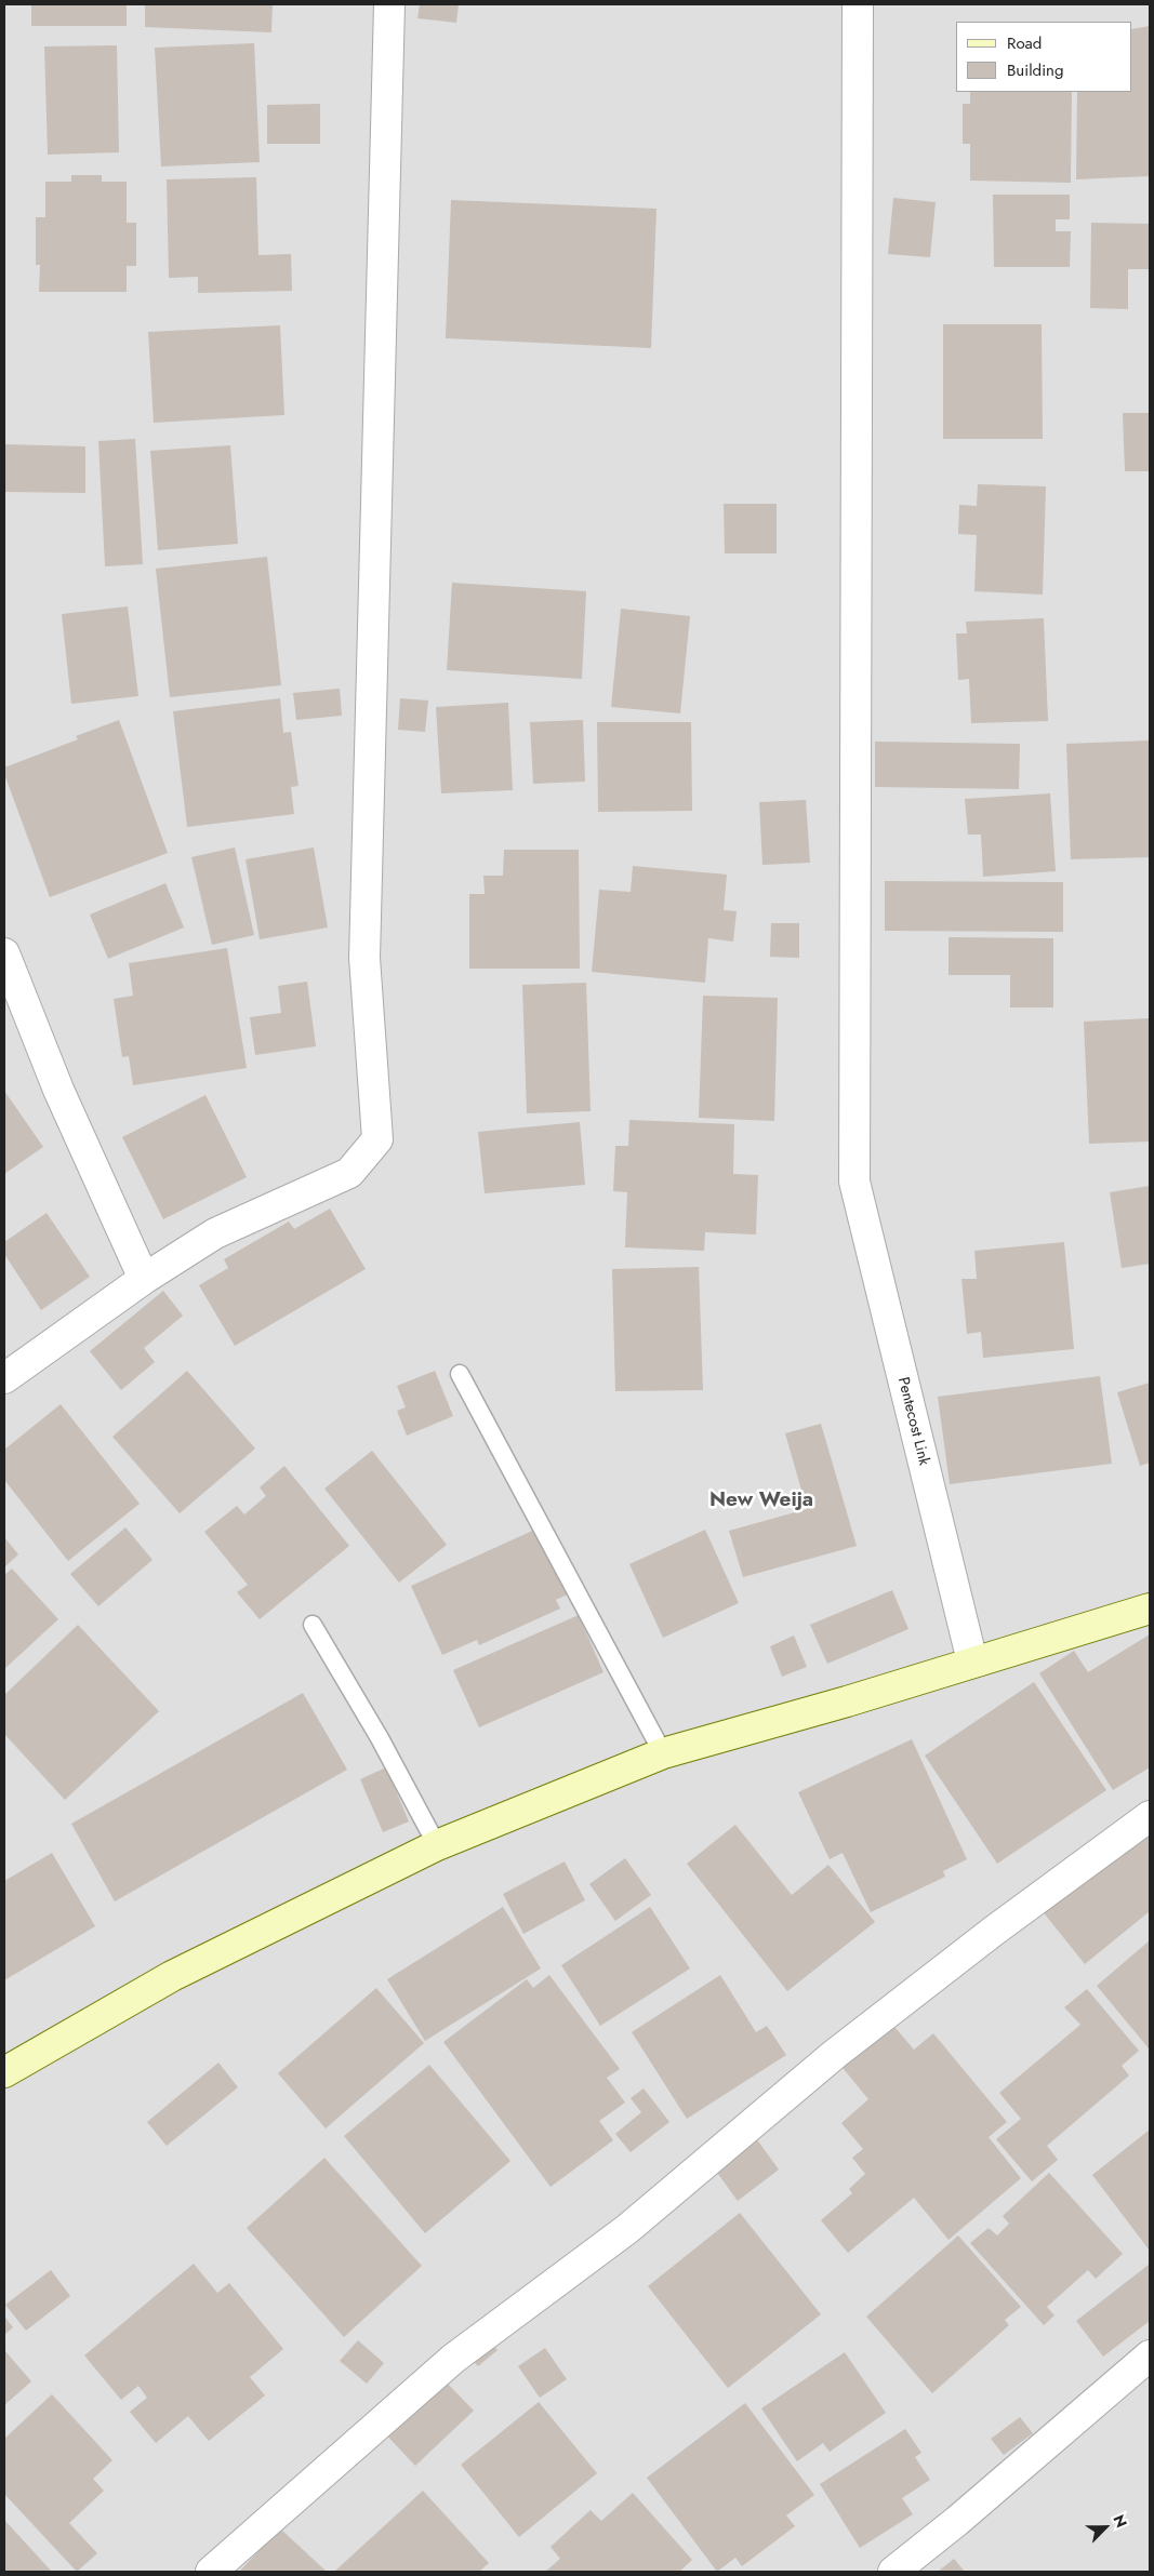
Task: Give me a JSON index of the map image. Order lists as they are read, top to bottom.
{
  "streets": {
    "street": ["Pentecost Link"]
  },
  "districts": ["New Weija"],
  "legend": ["Road", "Building"],
  "north": "top right"
}
